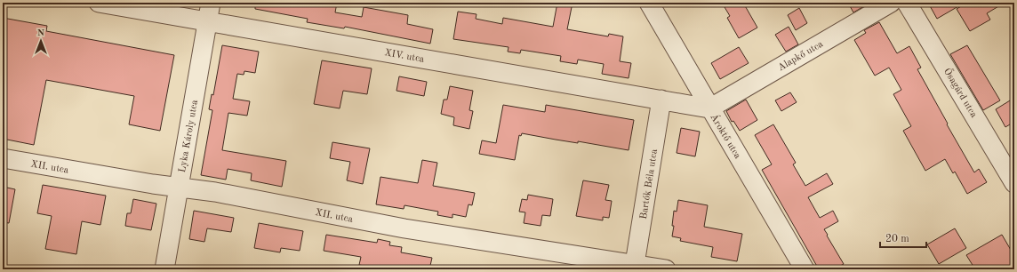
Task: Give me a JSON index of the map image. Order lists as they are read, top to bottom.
{
  "streets": {
    "street": [
      "XIV. utca",
      "Alapkő utca",
      "Ősagárd utca",
      "Lyka Károly utca",
      "Ároktő utca",
      "XII. utca",
      "Bartók Béla utca"
    ]
  },
  "crossings": [
    ["XIV. utca", "Alapkő utca"],
    ["XIV. utca", "Lyka Károly utca"],
    ["XIV. utca", "Ároktő utca"],
    ["XIV. utca", "Bartók Béla utca"],
    ["Alapkő utca", "Ároktő utca"],
    ["Lyka Károly utca", "XII. utca"],
    ["XII. utca", "Bartók Béla utca"]
  ],
  "scale_bar": "20 m",
  "north": "top"
}
